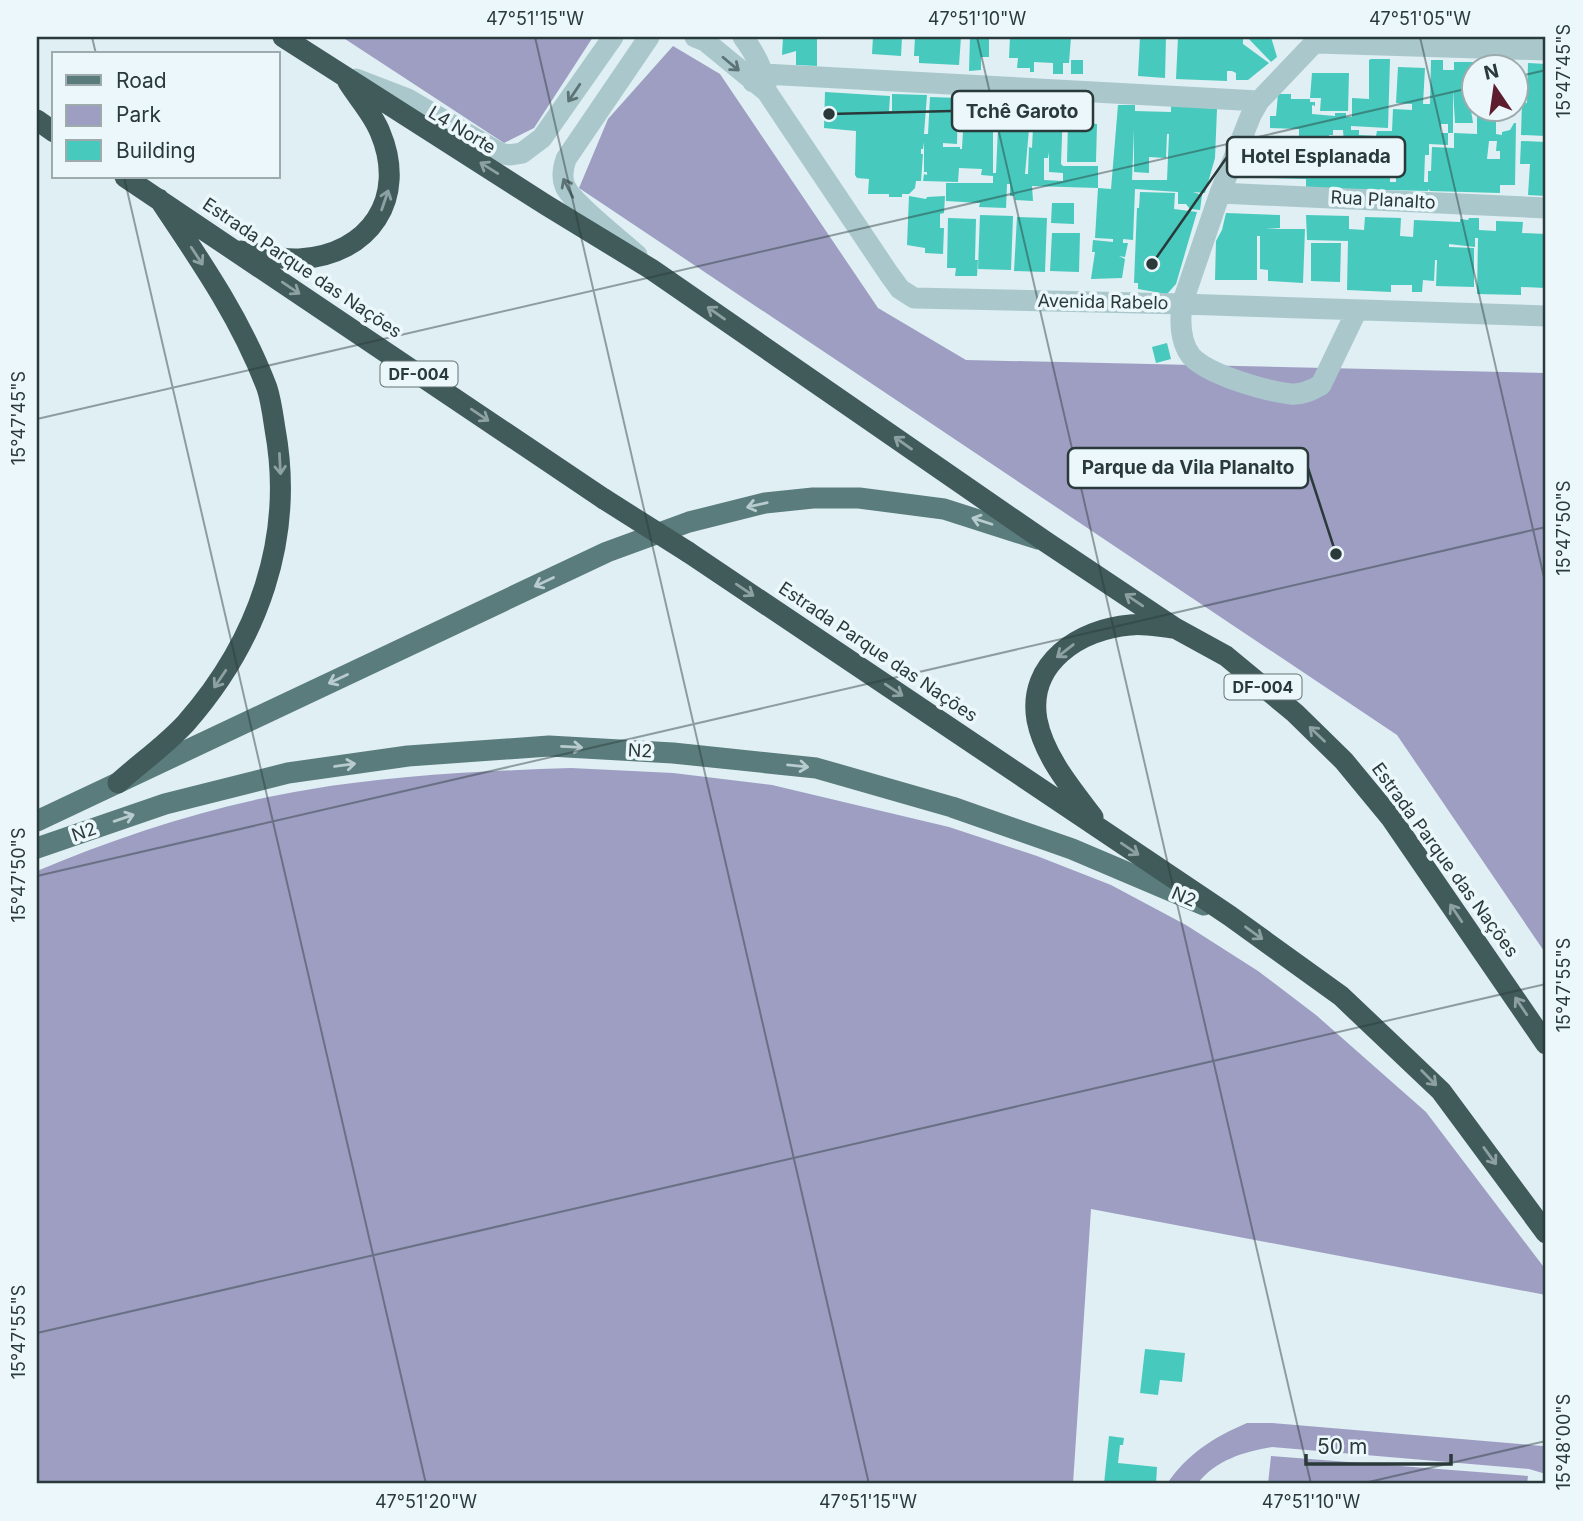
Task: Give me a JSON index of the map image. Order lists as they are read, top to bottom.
{
  "streets": {
    "highway": ["Estrada Parque das Nações", "DF-004"],
    "main road": ["N2"],
    "street": ["L4 Norte", "Rua Planalto", "Avenida Rabelo"]
  },
  "crossings": [
    ["L4 Norte", "Estrada Parque das Nações"],
    ["Estrada Parque das Nações", "N2"]
  ],
  "places": ["Tchê Garoto", "Hotel Esplanada", "Parque da Vila Planalto"],
  "legend": ["Road", "Park", "Building"],
  "scale_bar": "50 m",
  "north": "top",
  "coordinates": [
    "47°51'15\"W",
    "47°51'10\"W",
    "47°51'05\"W",
    "15°47'45\"S",
    "15°47'50\"S",
    "15°47'55\"S",
    "15°48'00\"S",
    "47°51'20\"W"
  ]
}
